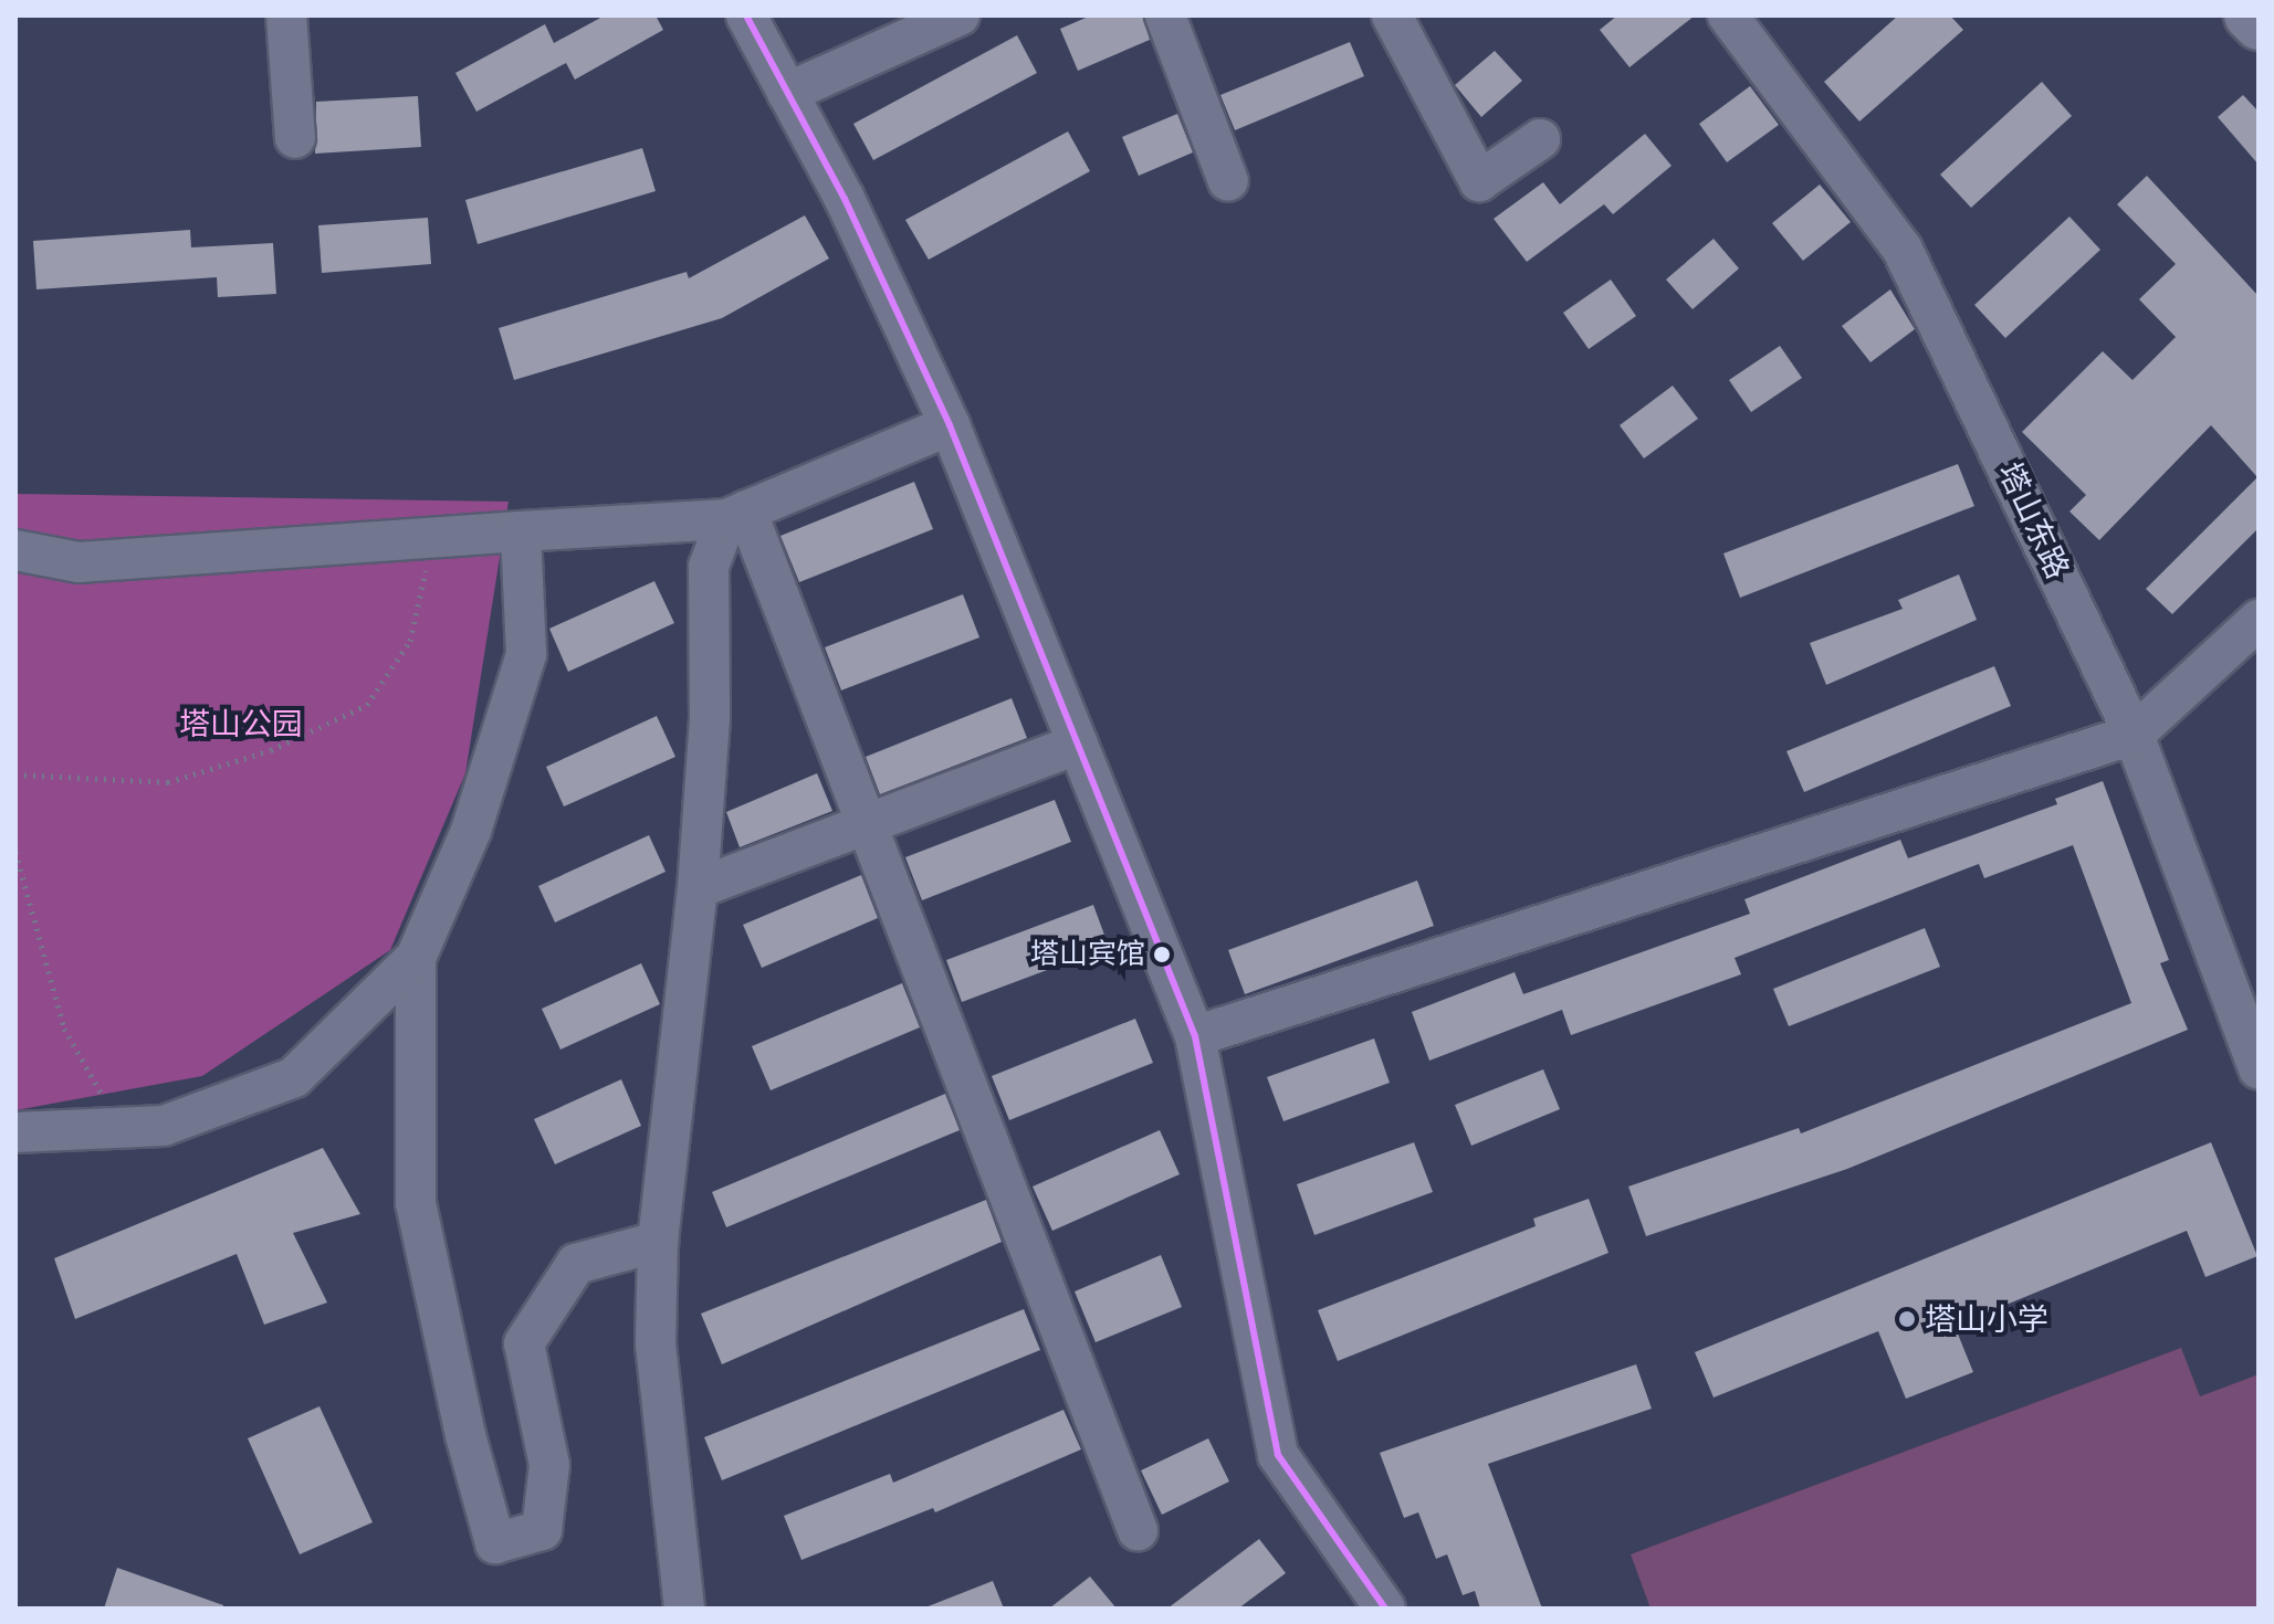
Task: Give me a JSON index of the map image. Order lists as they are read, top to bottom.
{
  "streets": {
    "street": ["塔山东路"]
  },
  "parks": ["塔山公园"],
  "places": ["塔山宾馆", "塔山小学"]
}
